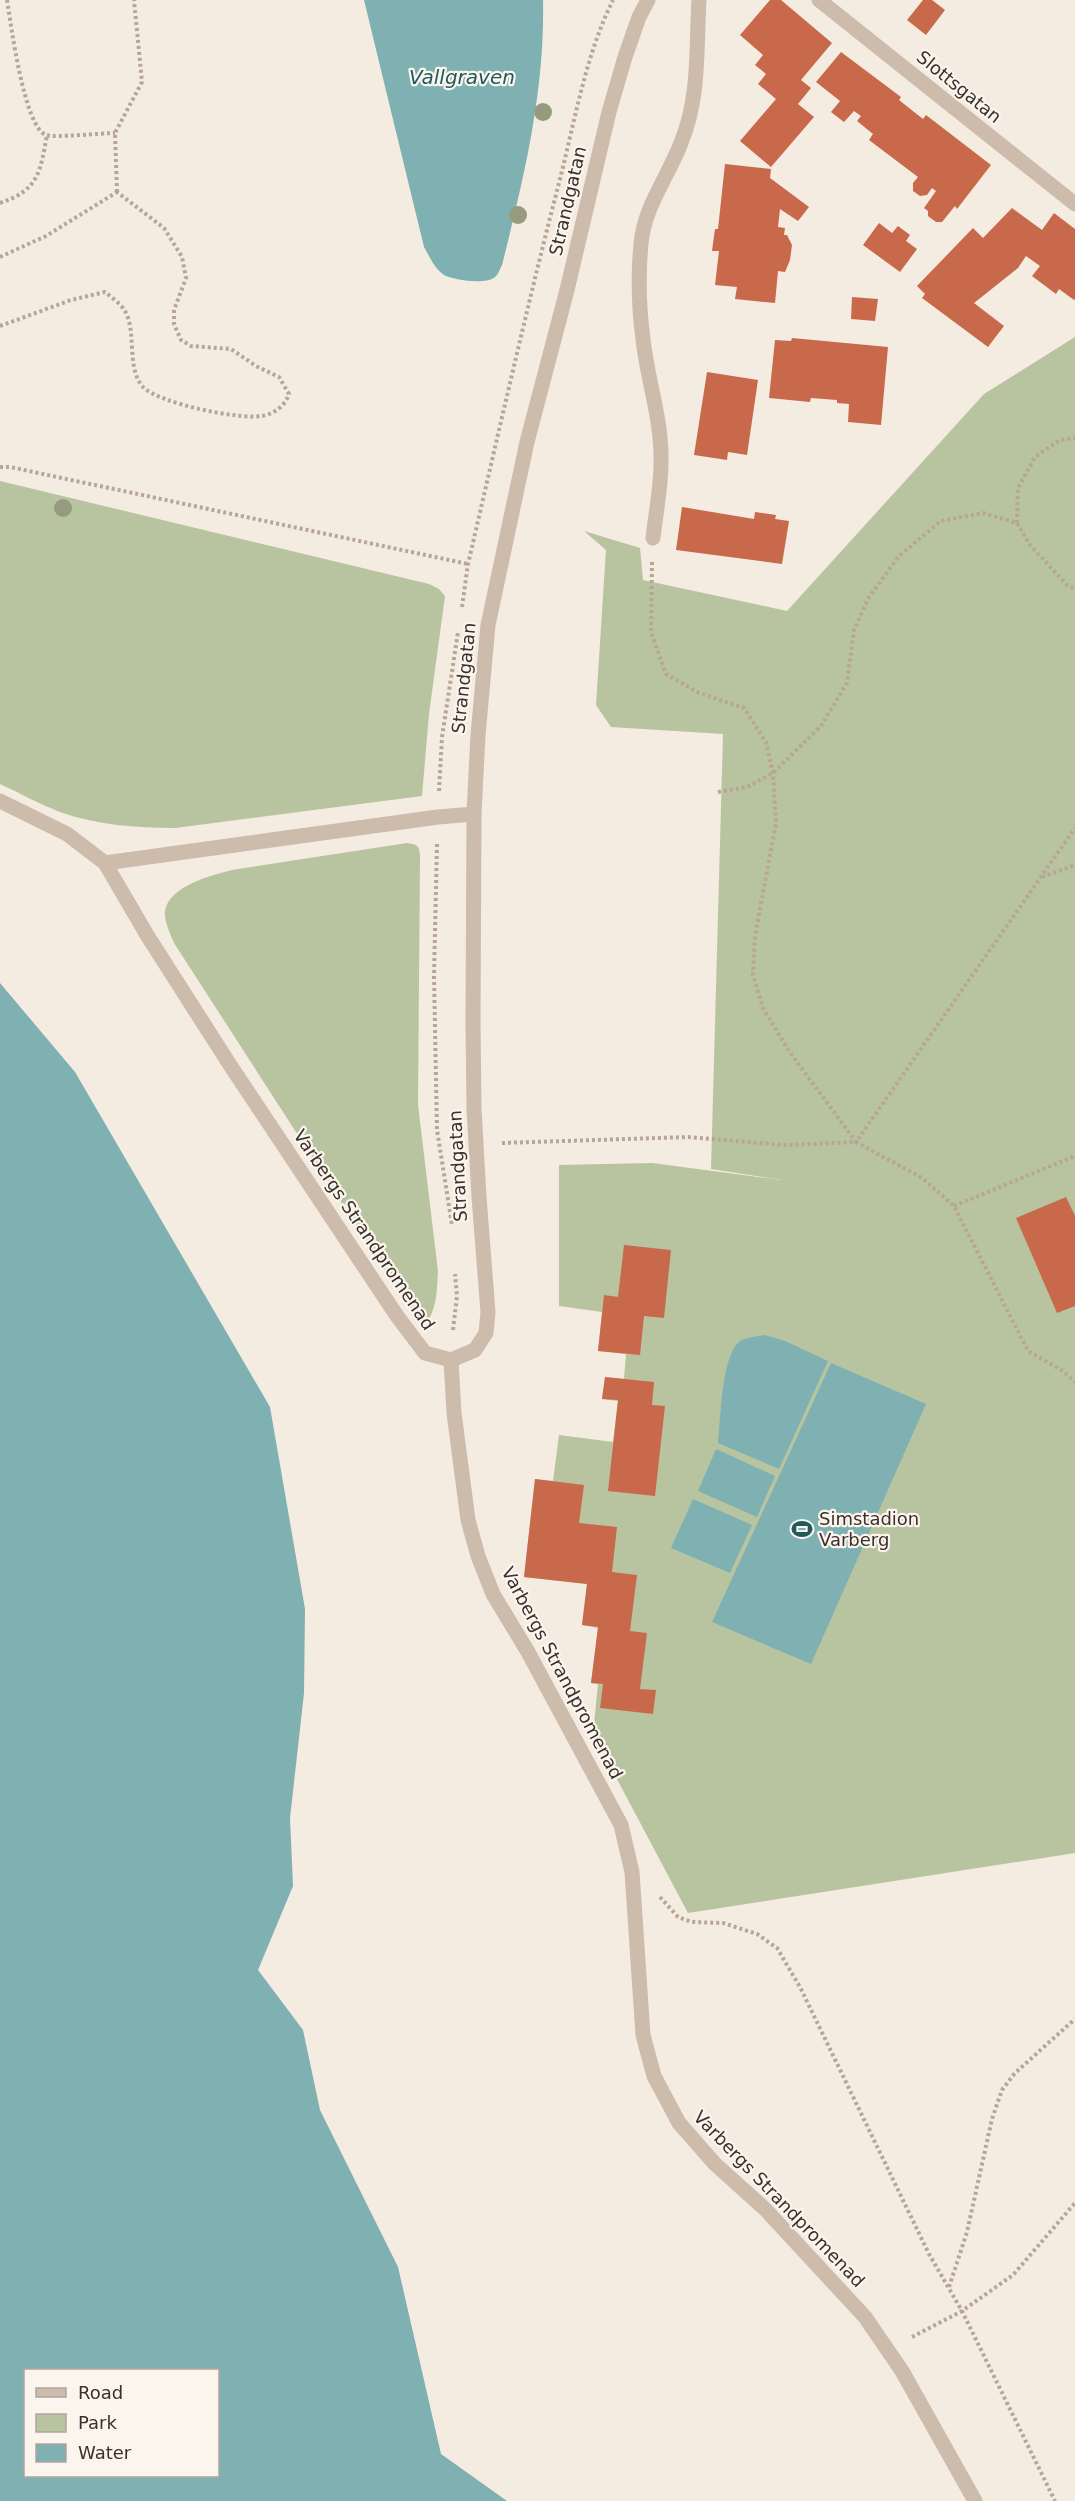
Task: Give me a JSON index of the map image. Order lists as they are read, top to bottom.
{
  "streets": {
    "street": ["Slottsgatan", "Strandgatan", "Varbergs Strandpromenad"]
  },
  "crossings": [
    ["Strandgatan", "Varbergs Strandpromenad"]
  ],
  "water": ["Vallgraven"],
  "places": {
    "sports": ["Simstadion Varberg"]
  },
  "legend": ["Road", "Park", "Water"]
}
